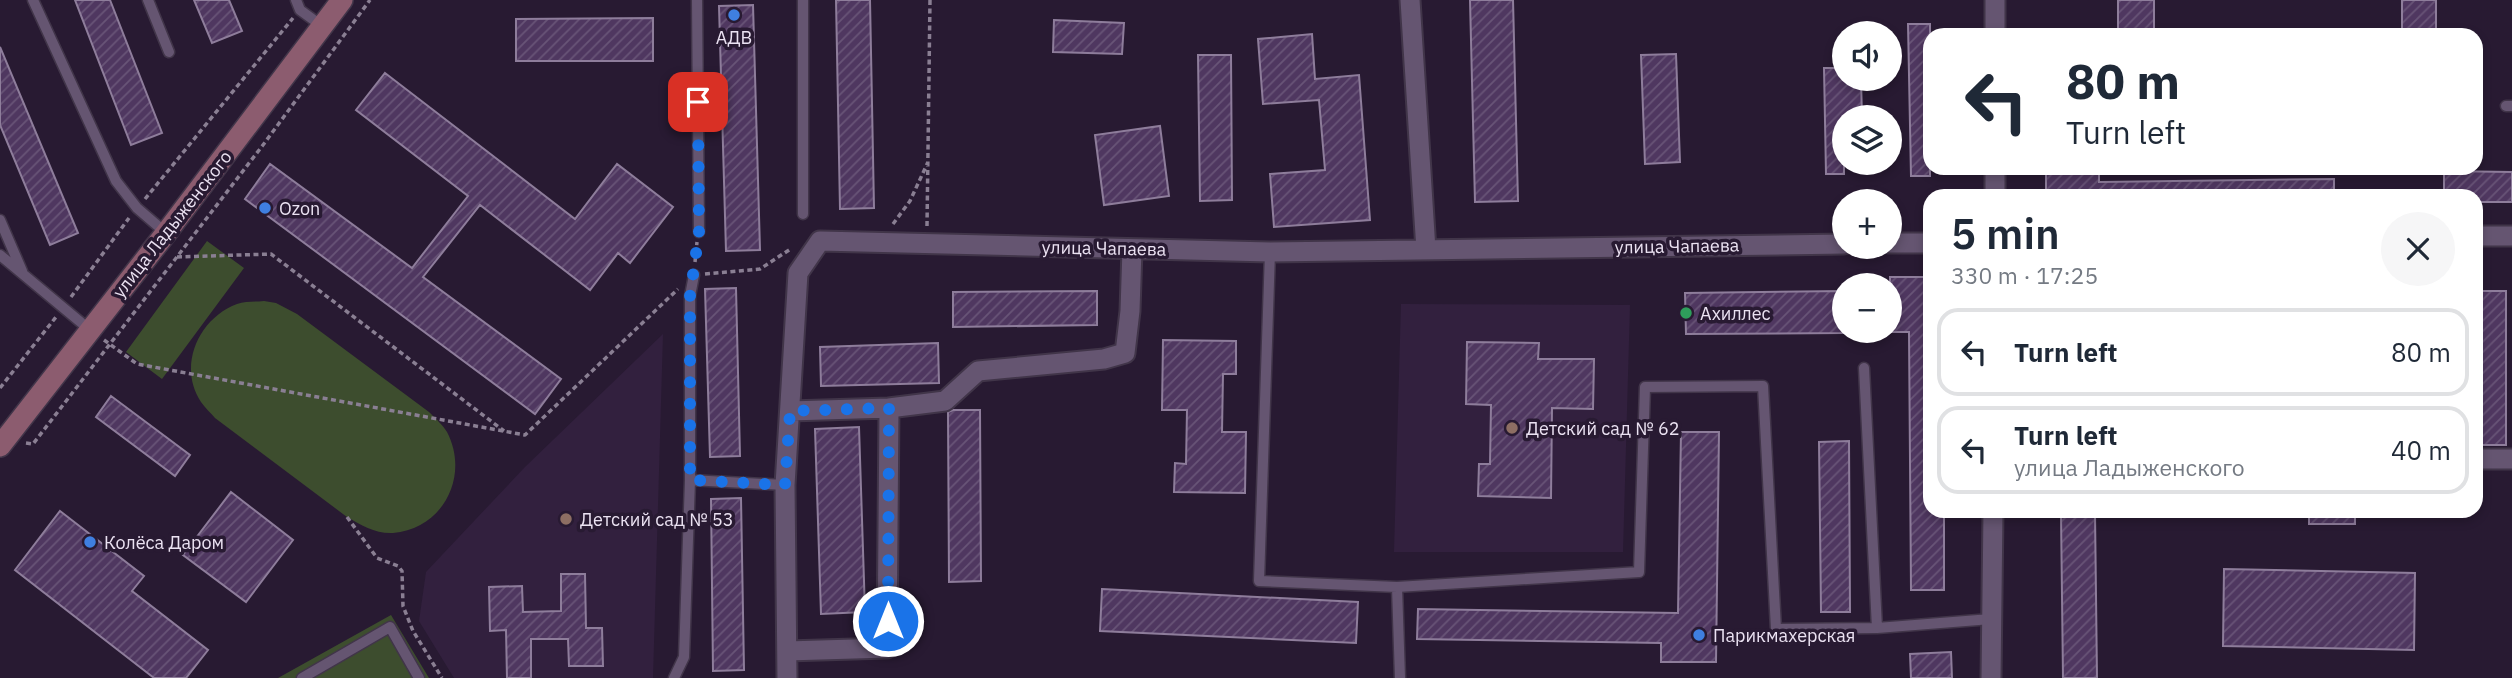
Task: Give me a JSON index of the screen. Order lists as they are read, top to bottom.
{
  "streets": {
    "street": ["улица Ладыженского", "улица Чапаева"]
  },
  "places": [
    "АДВ",
    "Ozon",
    "Ахиллес",
    "Детский сад № 62",
    "Детский сад № 53",
    "Колёса Даром",
    "Парикмахерская"
  ],
  "page": {
    "map_buttons": ["+", "−"],
    "turn": ["80 m", "Turn left"],
    "heading": ["5 min", "330 m · 17:25"],
    "list": [
      {
        "name": "Turn left",
        "value": "80 m"
      },
      {
        "name": "Turn left",
        "note": "улица Ладыженского",
        "value": "40 m"
      }
    ]
  }
}
